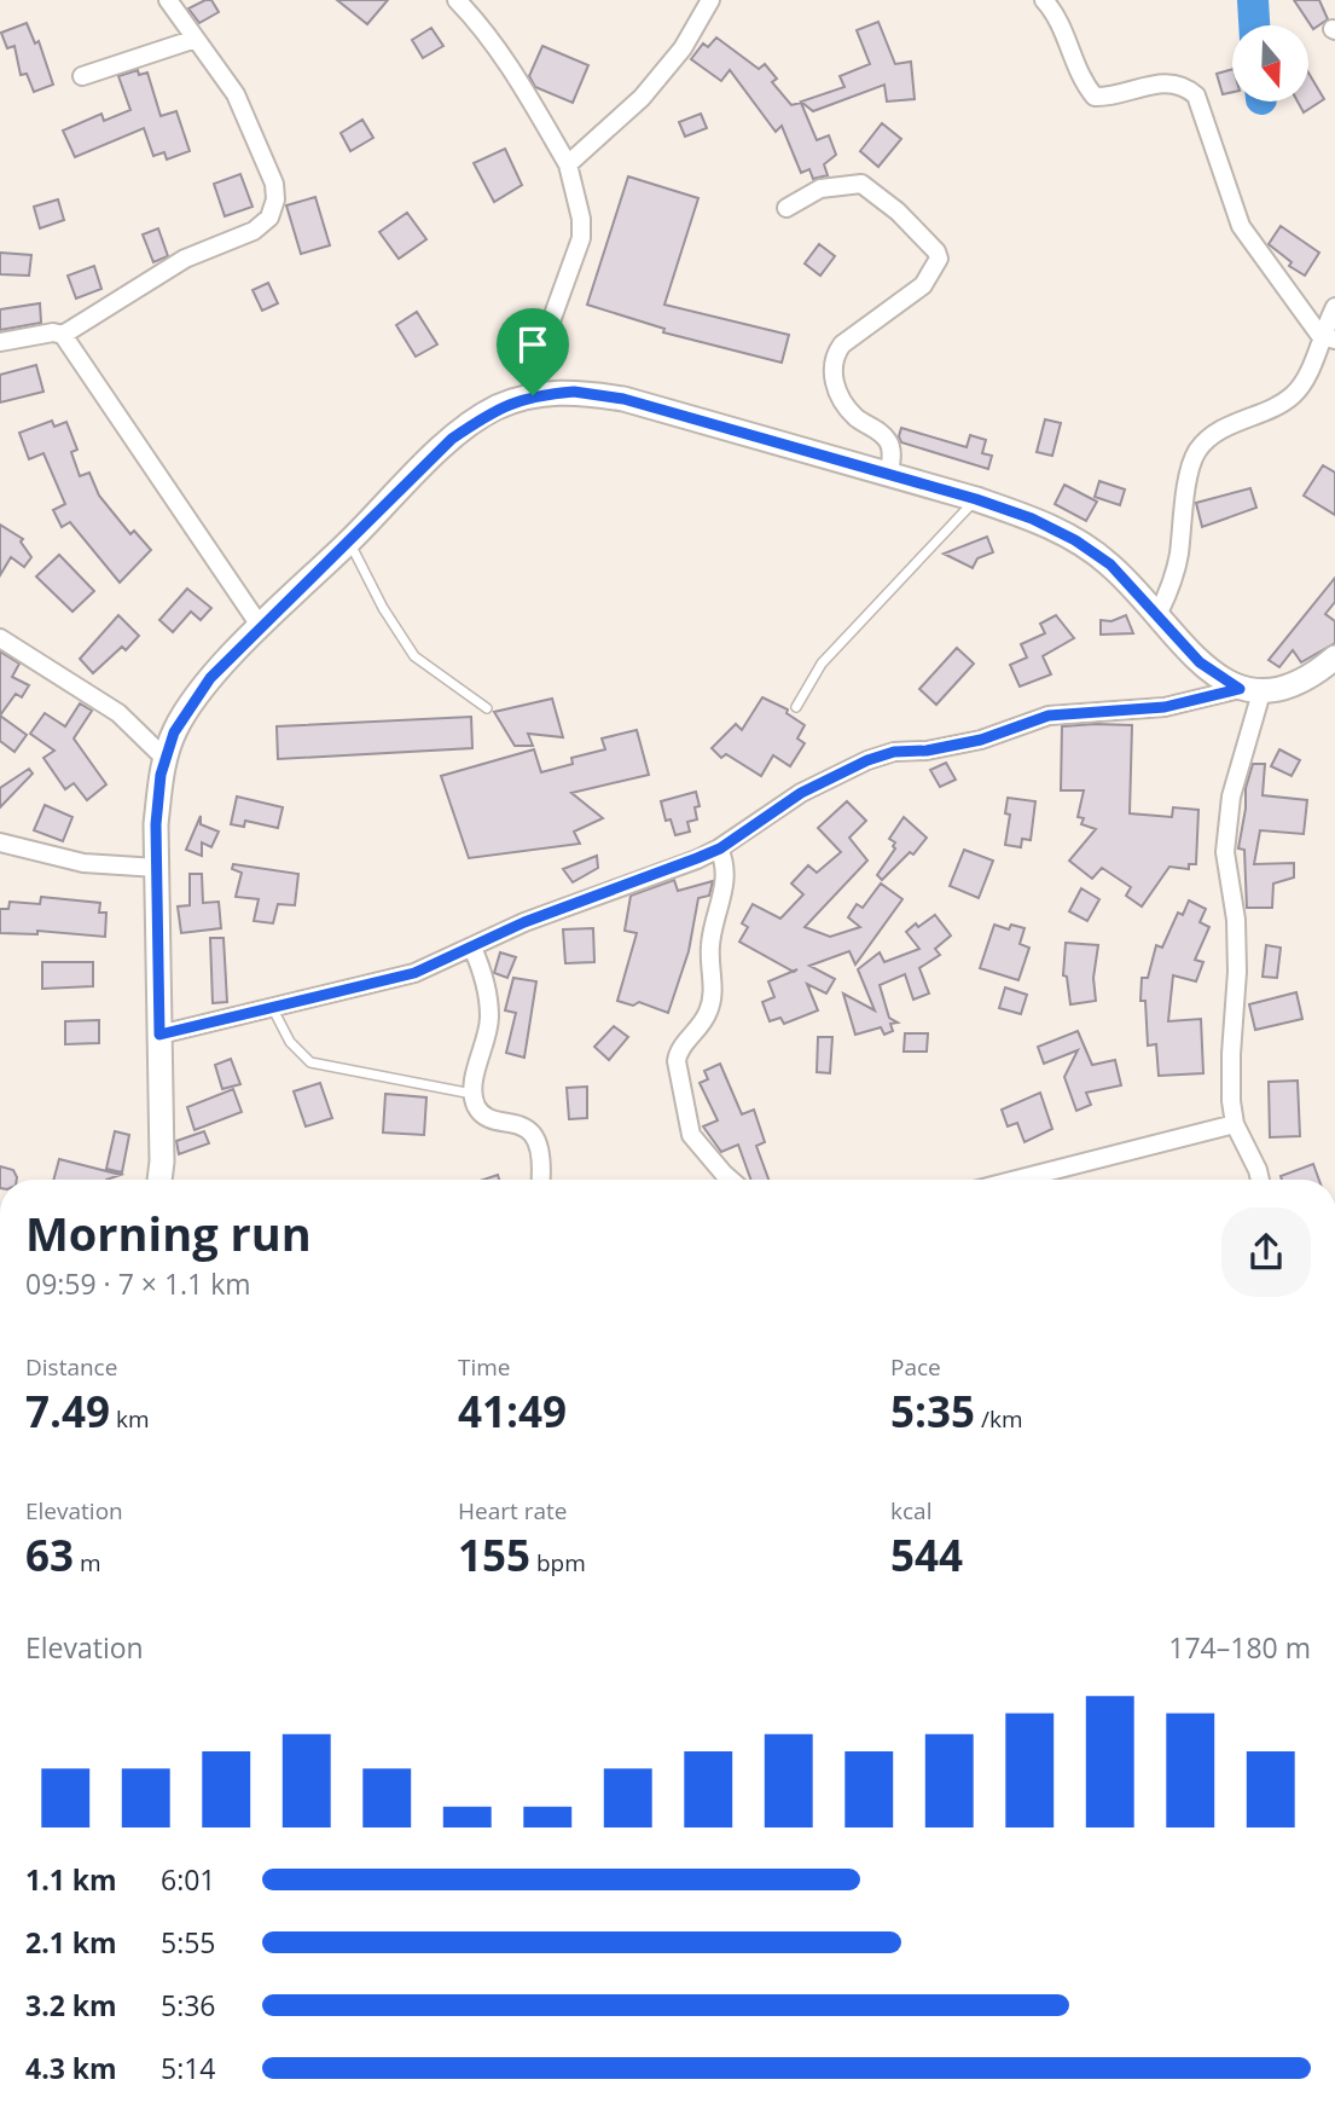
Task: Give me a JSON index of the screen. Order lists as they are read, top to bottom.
{
  "north": "bottom",
  "page": {
    "heading": ["Morning run", "09:59 · 7 × 1.1 km"],
    "stats": [
      ["Distance", "7.49 km"],
      ["Time", "41:49"],
      ["Pace", "5:35 /km"],
      ["Elevation", "63 m"],
      ["Heart rate", "155 bpm"],
      ["kcal", "544"]
    ],
    "chart": ["Elevation", "174–180 m"],
    "list": [
      {
        "name": "1.1 km",
        "note": "6:01"
      },
      {
        "name": "2.1 km",
        "note": "5:55"
      },
      {
        "name": "3.2 km",
        "note": "5:36"
      },
      {
        "name": "4.3 km",
        "note": "5:14"
      }
    ]
  }
}
